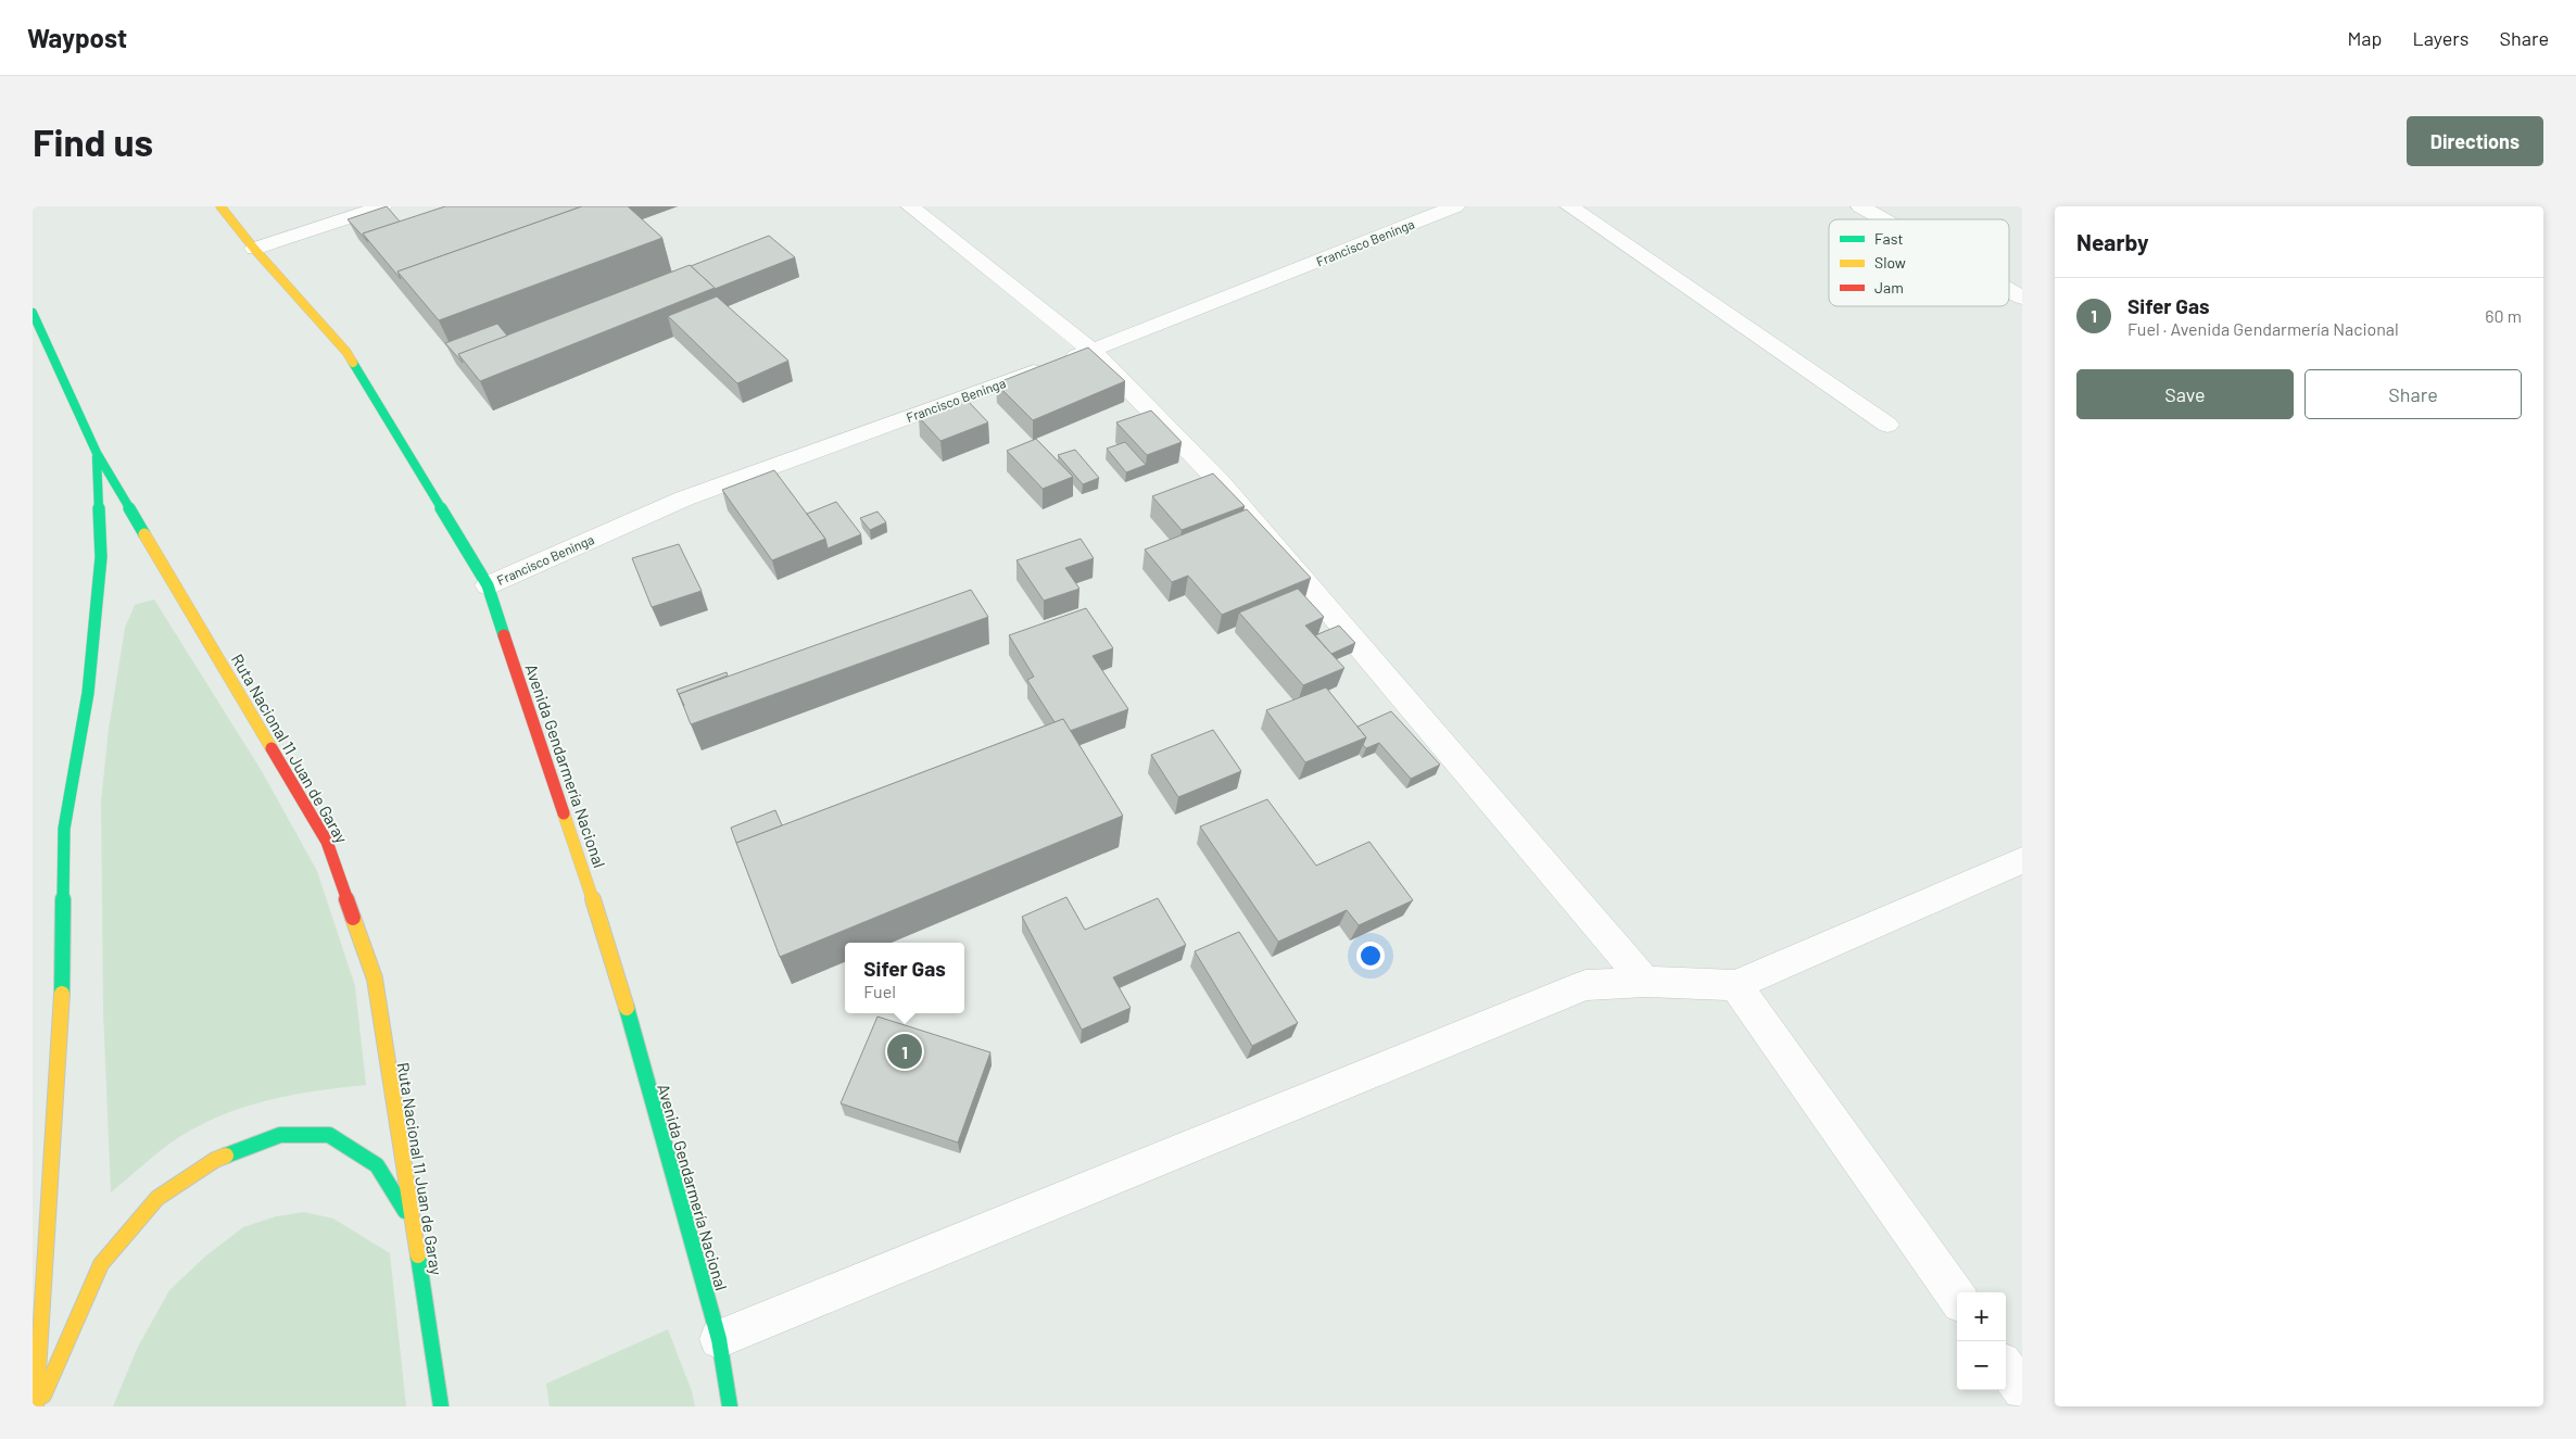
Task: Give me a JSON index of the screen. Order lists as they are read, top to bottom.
{
  "streets": {
    "main road": ["Ruta Nacional 11 Juan de Garay", "Avenida Gendarmería Nacional"],
    "street": ["Francisco Beninga"]
  },
  "crossings": [
    ["Francisco Beninga", "Avenida Gendarmería Nacional"]
  ],
  "legend": ["Fast", "Slow", "Jam"],
  "page": {
    "header": "Waypost",
    "nav": ["Map", "Layers", "Share"],
    "buttons": [
      "Directions",
      ["Save", "Share"]
    ],
    "title": "Find us",
    "heading": "Nearby",
    "list": [
      {
        "mark": "1",
        "name": "Sifer Gas",
        "note": "Fuel · Avenida Gendarmería Nacional",
        "value": "60 m"
      }
    ],
    "popup": ["Sifer Gas", "Fuel"],
    "pins": "1",
    "map_buttons": ["+", "−"]
  }
}
